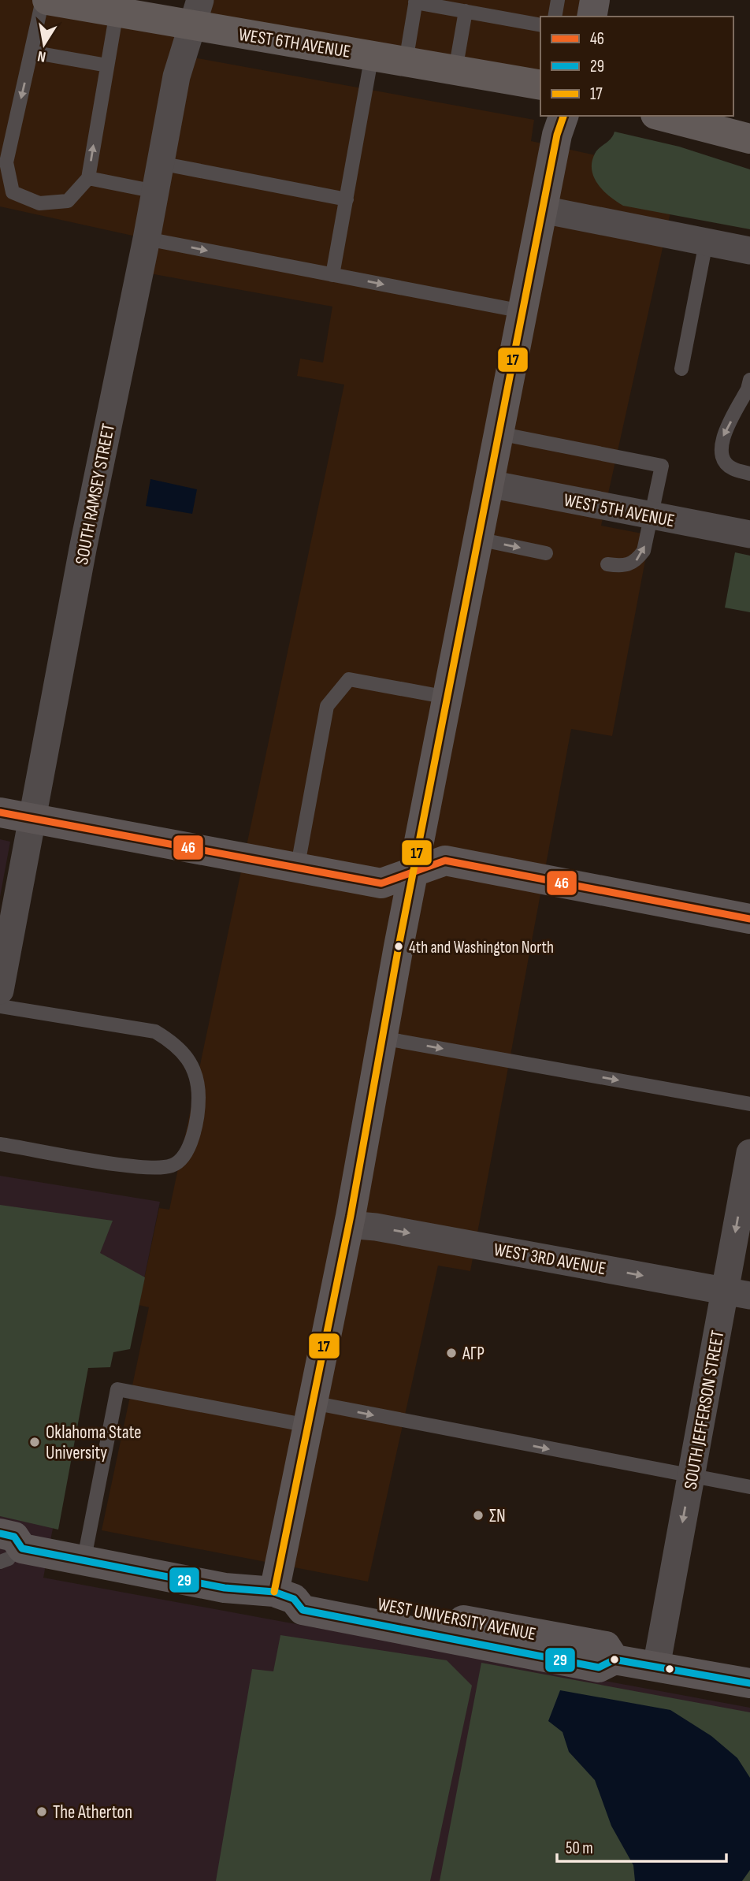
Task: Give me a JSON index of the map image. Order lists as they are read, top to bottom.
{
  "streets": {
    "highway": ["WEST 6TH AVENUE"],
    "street": [
      "SOUTH RAMSEY STREET",
      "WEST 5TH AVENUE",
      "WEST 3RD AVENUE",
      "SOUTH JEFFERSON STREET",
      "WEST UNIVERSITY AVENUE"
    ]
  },
  "crossings": [
    ["WEST 6TH AVENUE", "SOUTH RAMSEY STREET"],
    ["WEST 3RD AVENUE", "SOUTH JEFFERSON STREET"],
    ["SOUTH JEFFERSON STREET", "WEST UNIVERSITY AVENUE"]
  ],
  "one_way": ["WEST 3RD AVENUE", "SOUTH JEFFERSON STREET"],
  "places": [
    "4th and Washington North",
    "AΓP",
    "Oklahoma State University",
    "ΣN",
    "The Atherton"
  ],
  "lines": ["transit line 17", "transit line 46", "transit line 29"],
  "legend": ["46", "29", "17"],
  "scale_bar": "50 m",
  "north": "bottom"
}
